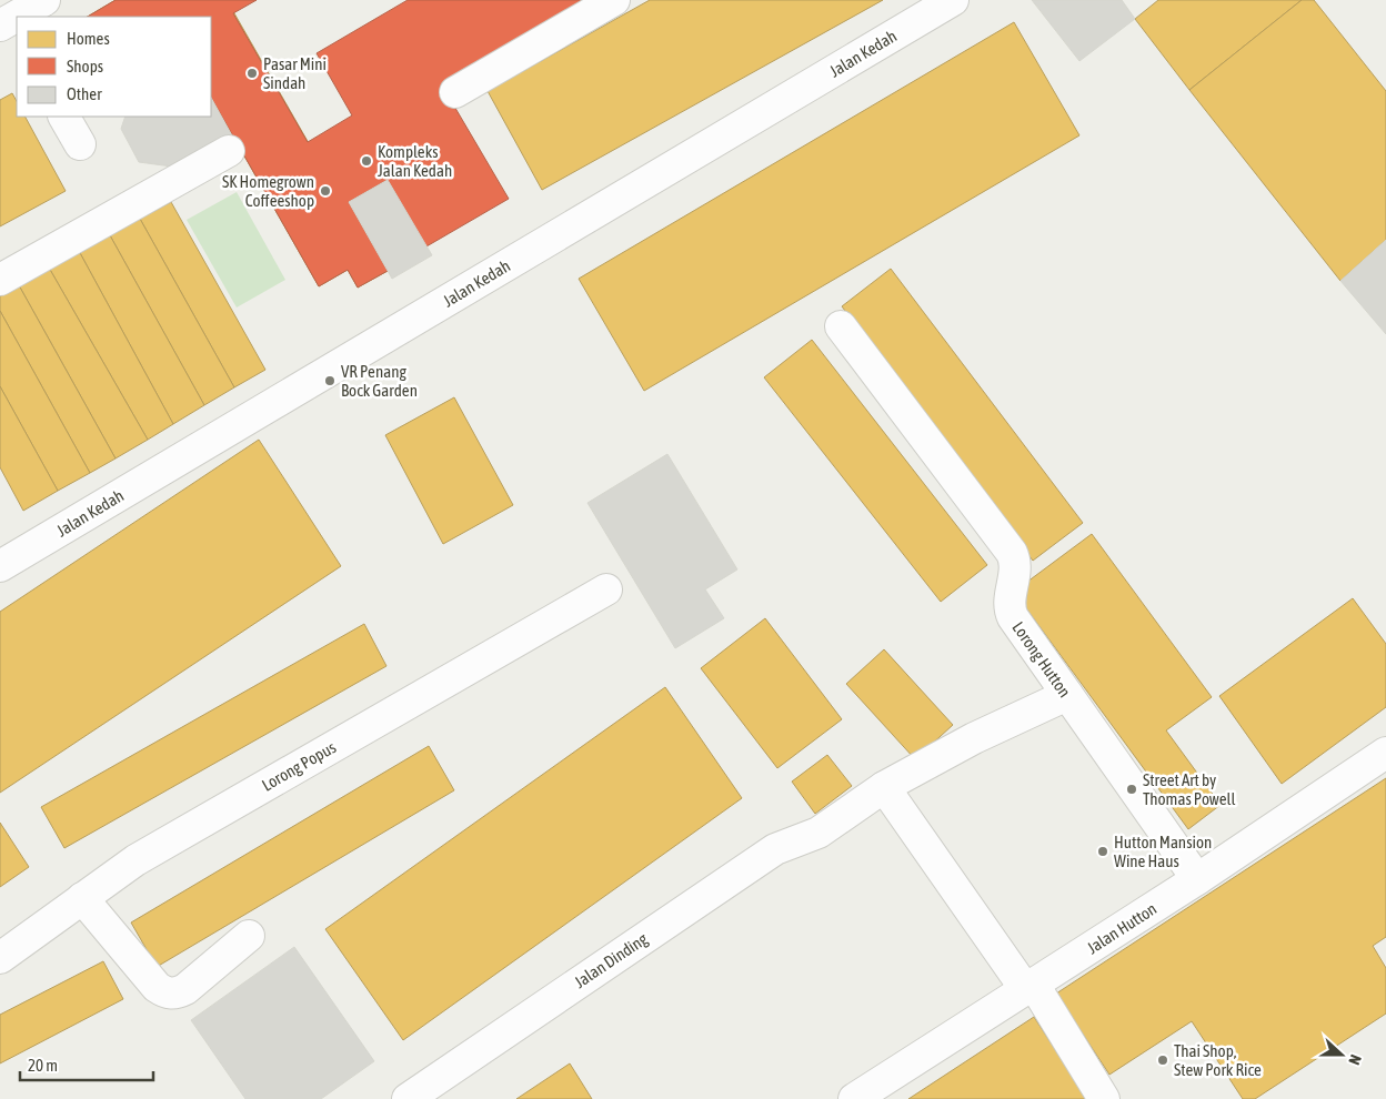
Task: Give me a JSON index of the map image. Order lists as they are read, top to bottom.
{
  "streets": {
    "street": [
      "Jalan Kedah",
      "Lorong Hutton",
      "Lorong Popus",
      "Jalan Hutton",
      "Jalan Dinding"
    ]
  },
  "crossings": [
    ["Lorong Hutton", "Jalan Hutton"],
    ["Lorong Hutton", "Jalan Dinding"]
  ],
  "places": [
    "Pasar Mini Sindah",
    "Kompleks Jalan Kedah",
    "SK Homegrown Coffeeshop",
    "VR Penang Bock Garden",
    "Street Art by Thomas Powell",
    "Hutton Mansion Wine Haus",
    "Thai Shop, Stew Pork Rice"
  ],
  "legend": ["Homes", "Shops", "Other"],
  "scale_bar": "20 m",
  "north": "right"
}
